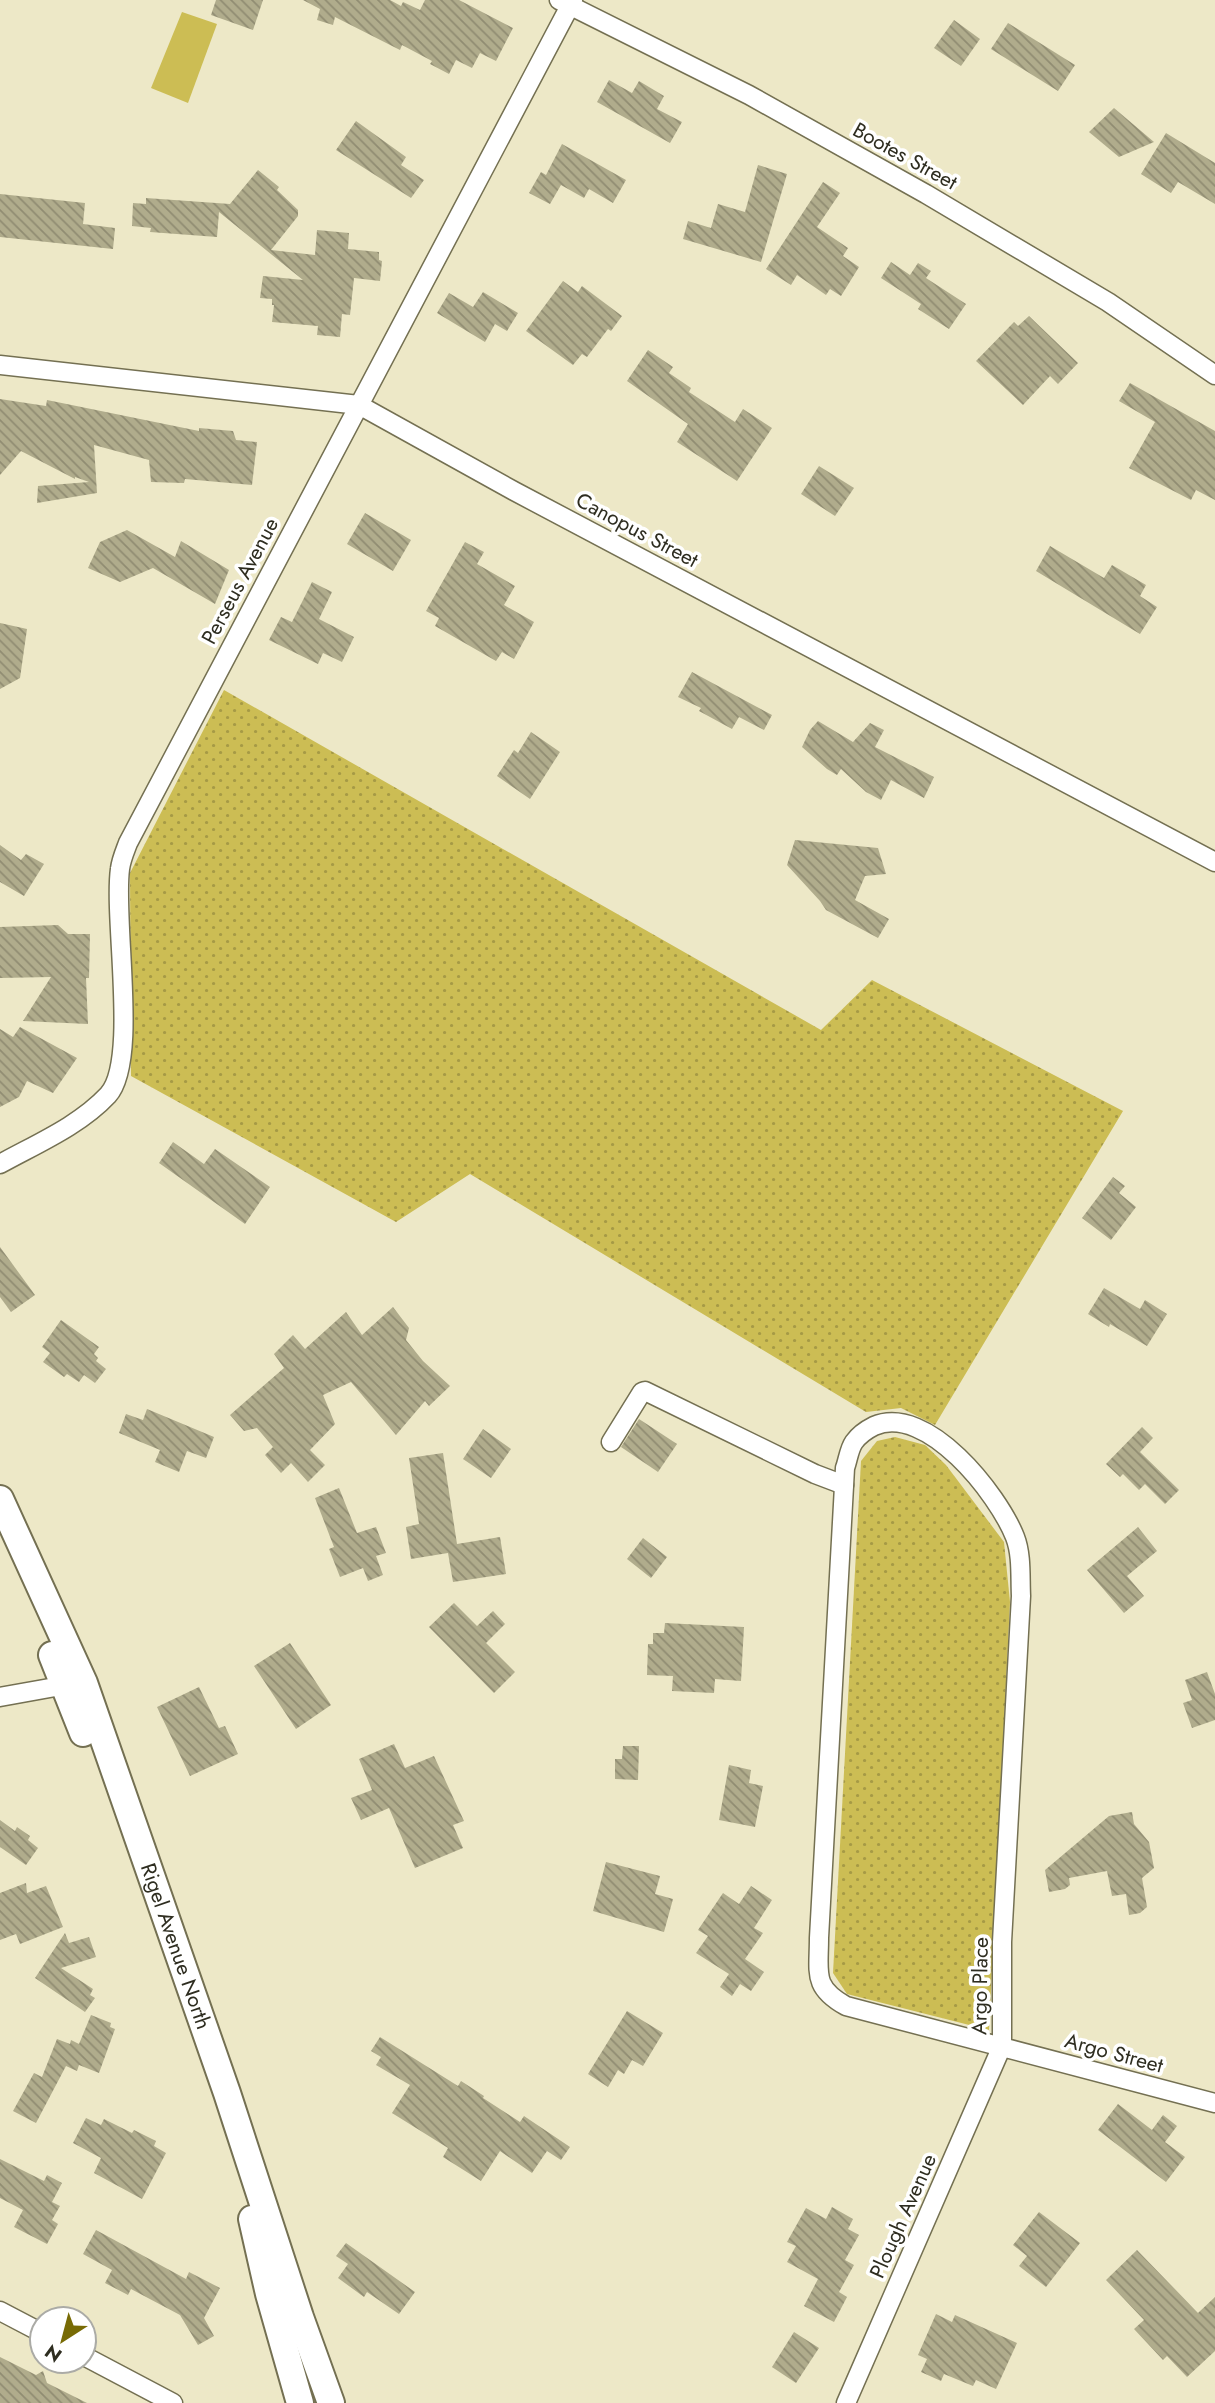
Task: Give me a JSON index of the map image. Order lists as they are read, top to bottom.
{
  "streets": {
    "main road": ["Rigel Avenue North"],
    "street": [
      "Bootes Street",
      "Canopus Street",
      "Perseus Avenue",
      "Argo Place",
      "Argo Street",
      "Plough Avenue"
    ]
  },
  "crossings": [
    ["Bootes Street", "Perseus Avenue"],
    ["Canopus Street", "Perseus Avenue"],
    ["Argo Place", "Argo Street"],
    ["Argo Place", "Plough Avenue"],
    ["Argo Street", "Plough Avenue"]
  ],
  "north": "bottom left"
}
